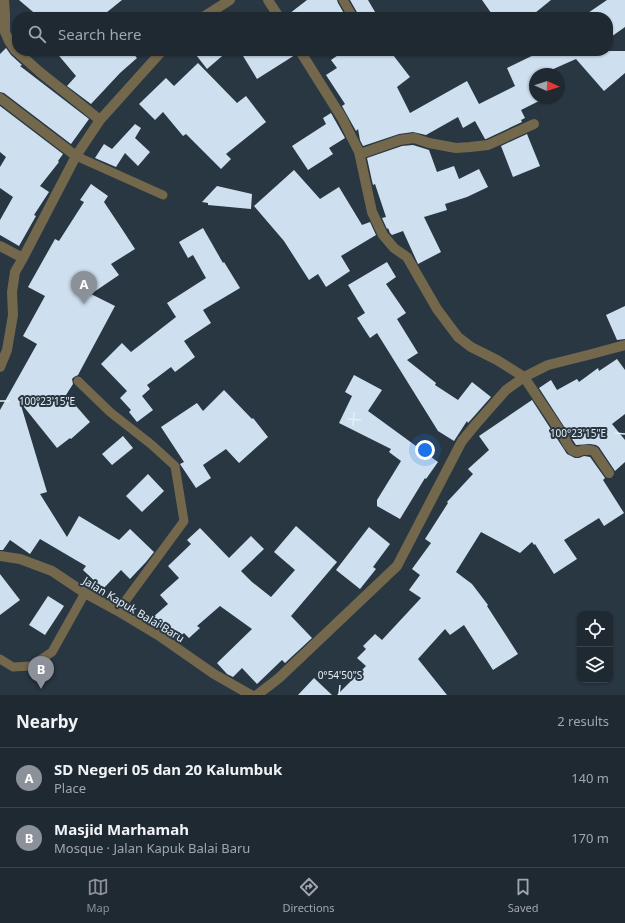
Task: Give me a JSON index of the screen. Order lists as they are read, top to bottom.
{
  "streets": {
    "street": ["Jalan Kapuk Balai Baru"]
  },
  "north": "right",
  "page": {
    "search": "Search here",
    "pins": ["A", "B"],
    "heading": ["Nearby", "2 results"],
    "list": [
      {
        "mark": "A",
        "name": "SD Negeri 05 dan 20 Kalumbuk",
        "note": "Place",
        "value": "140 m"
      },
      {
        "mark": "B",
        "name": "Masjid Marhamah",
        "note": "Mosque · Jalan Kapuk Balai Baru",
        "value": "170 m"
      }
    ],
    "nav": ["Map", "Directions", "Saved"]
  },
  "coordinates": ["100°23'15\"E", "0°54'50\"S"]
}
